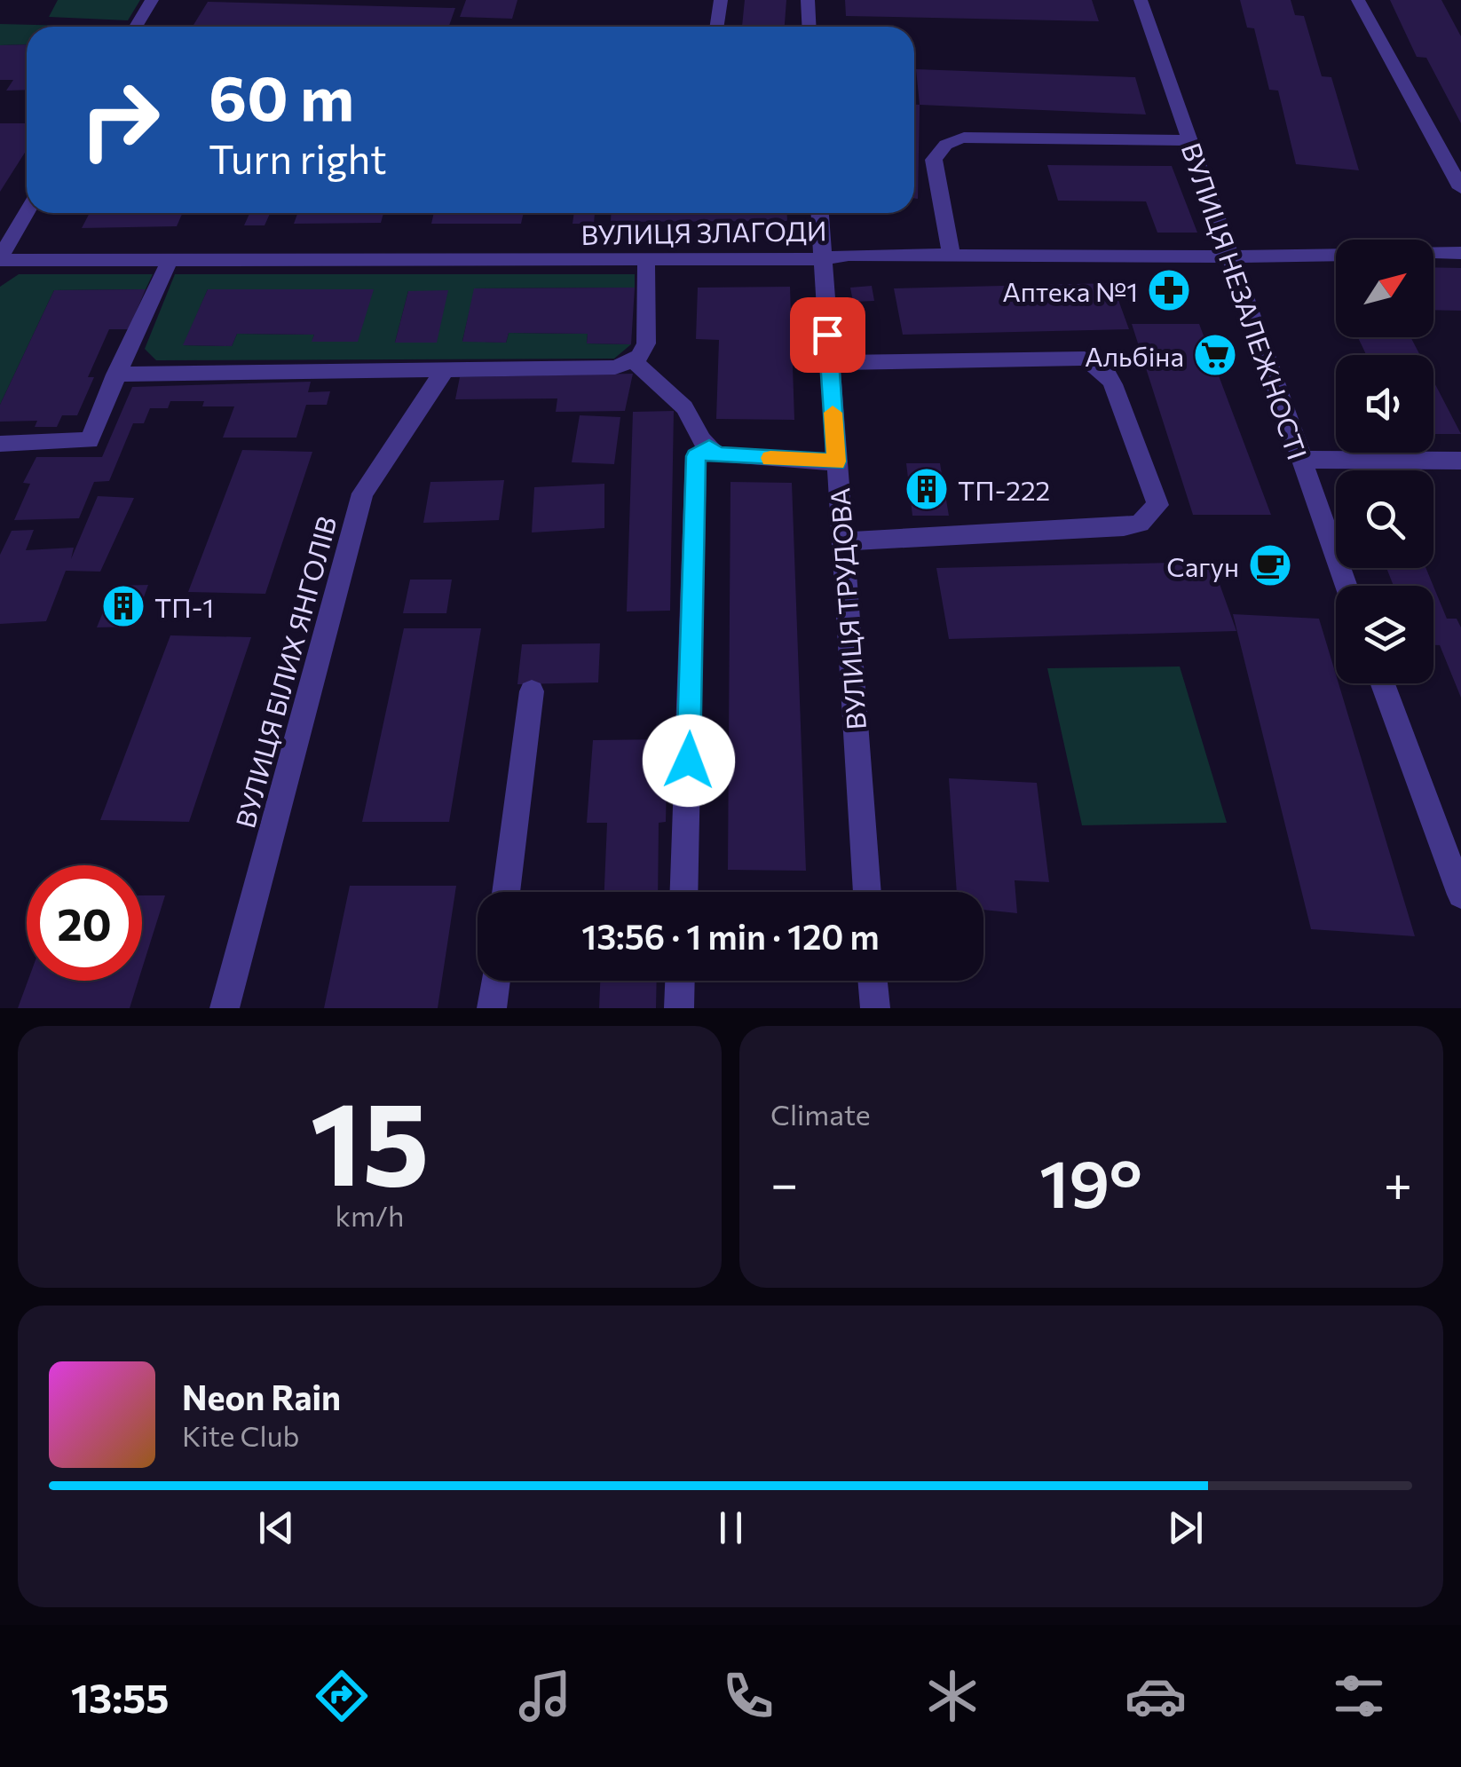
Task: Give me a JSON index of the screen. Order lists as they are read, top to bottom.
{
  "streets": {
    "street": [
      "ВУЛИЦЯ ЗЛАГОДИ",
      "ВУЛИЦЯ НЕЗАЛЕЖНОСТІ",
      "ВУЛИЦЯ ТРУДОВА",
      "ВУЛИЦЯ БІЛИХ ЯНГОЛІВ"
    ]
  },
  "crossings": [
    ["ВУЛИЦЯ ЗЛАГОДИ", "ВУЛИЦЯ НЕЗАЛЕЖНОСТІ"],
    ["ВУЛИЦЯ ЗЛАГОДИ", "ВУЛИЦЯ ТРУДОВА"]
  ],
  "places": {
    "pharmacy": ["Аптека №1"],
    "supermarket": ["Альбіна"],
    "building": ["ТП-222", "ТП-1"],
    "cafe": ["Сагун"]
  },
  "north": "top right",
  "page": {
    "turn": ["60 m", "Turn right"],
    "limit": "20",
    "trip": "13:56 · 1 min · 120 m",
    "tile": [
      ["15", "km/h"],
      "Climate"
    ],
    "heat": ["−", "19°", "+"],
    "song": ["Neon Rain", "Kite Club"],
    "tabs": "13:55"
  }
}
